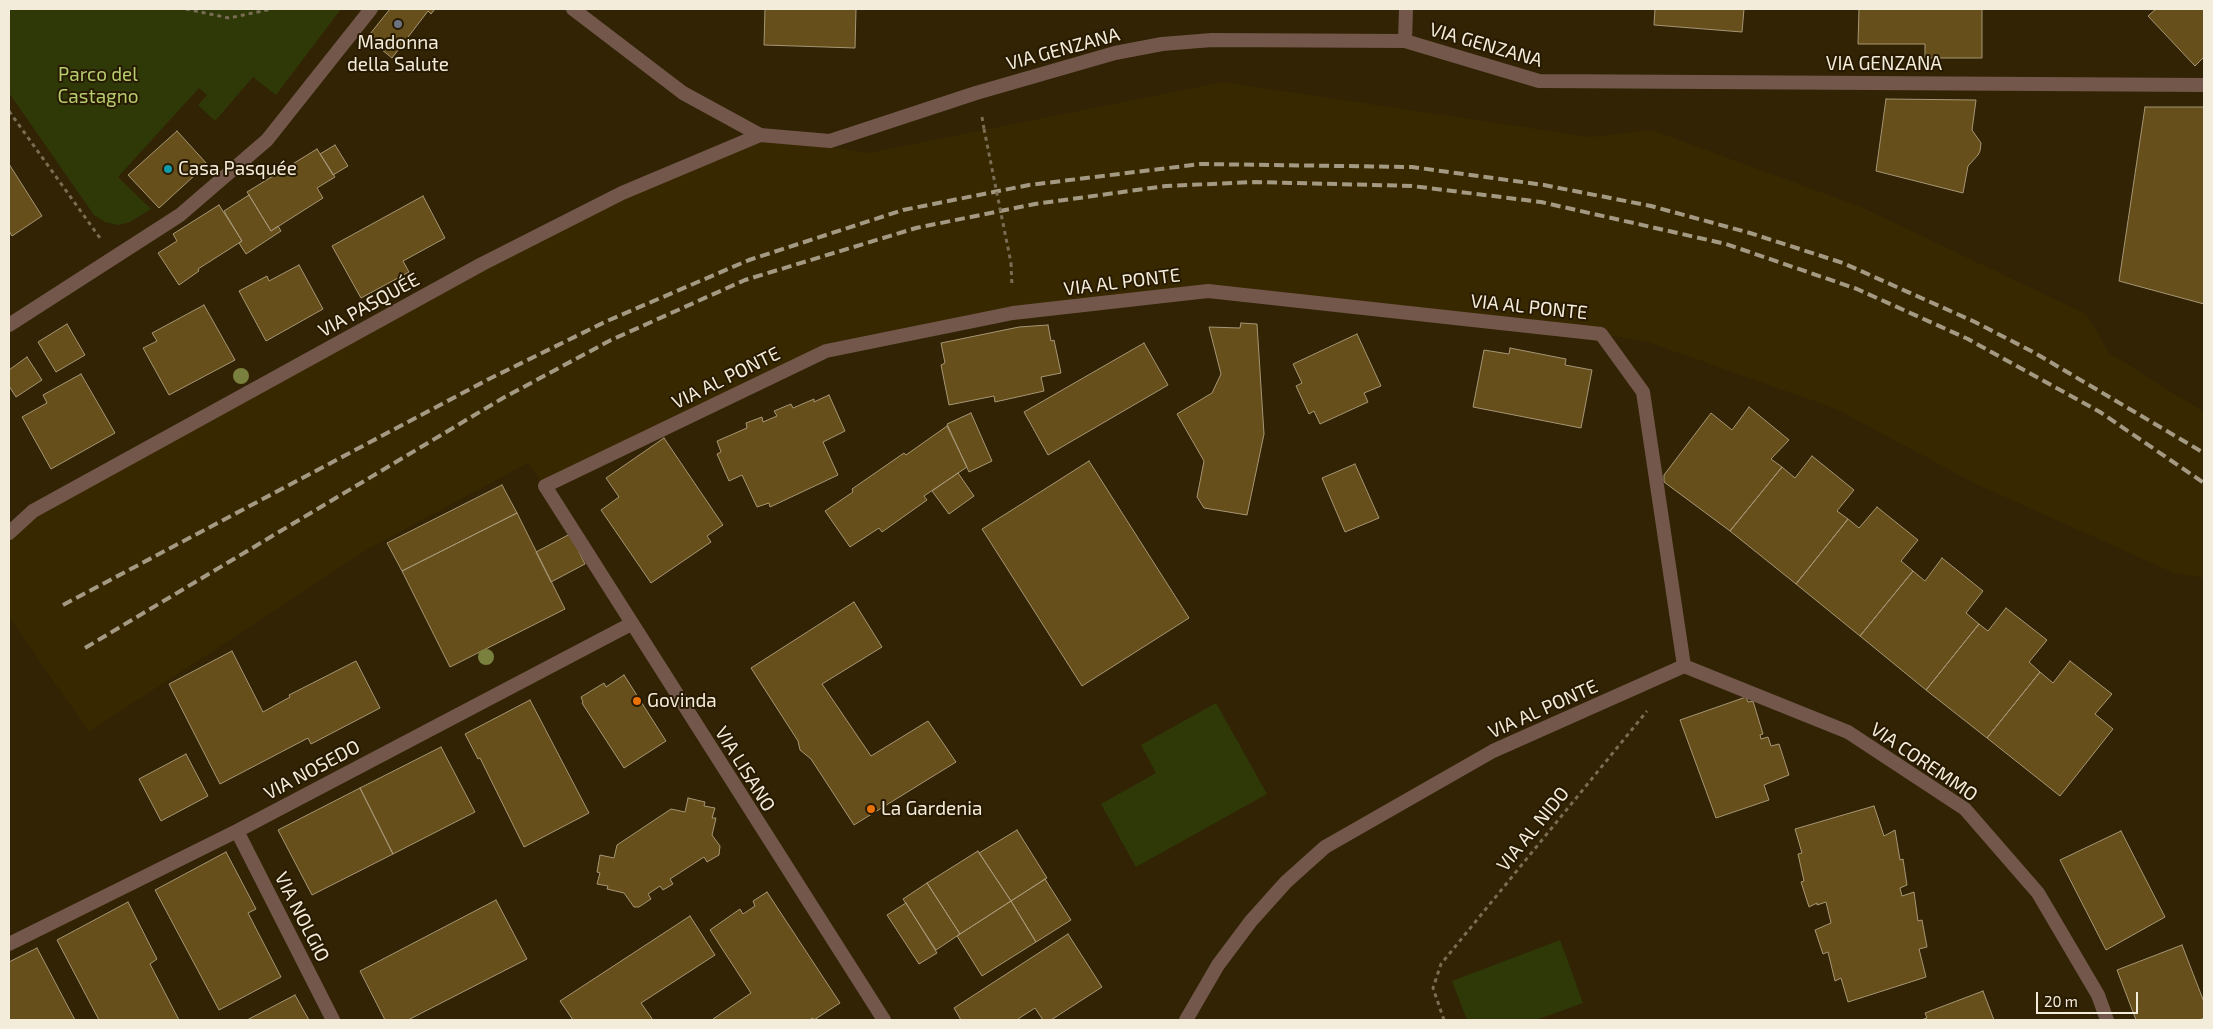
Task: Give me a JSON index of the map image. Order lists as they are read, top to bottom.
{
  "streets": {
    "street": [
      "VIA GENZANA",
      "VIA AL PONTE",
      "VIA PASQUÉE",
      "VIA COREMMO",
      "VIA LISANO",
      "VIA NOSEDO",
      "VIA NOLGIO"
    ],
    "path": ["VIA AL NIDO"]
  },
  "crossings": [
    ["VIA GENZANA", "VIA PASQUÉE"],
    ["VIA AL PONTE", "VIA COREMMO"],
    ["VIA AL PONTE", "VIA LISANO"],
    ["VIA LISANO", "VIA NOSEDO"],
    ["VIA NOSEDO", "VIA NOLGIO"]
  ],
  "parks": ["Parco del Castagno"],
  "places": [
    "Madonna della Salute",
    "Casa Pasquée",
    "Govinda",
    "La Gardenia"
  ],
  "scale_bar": "20 m"
}
